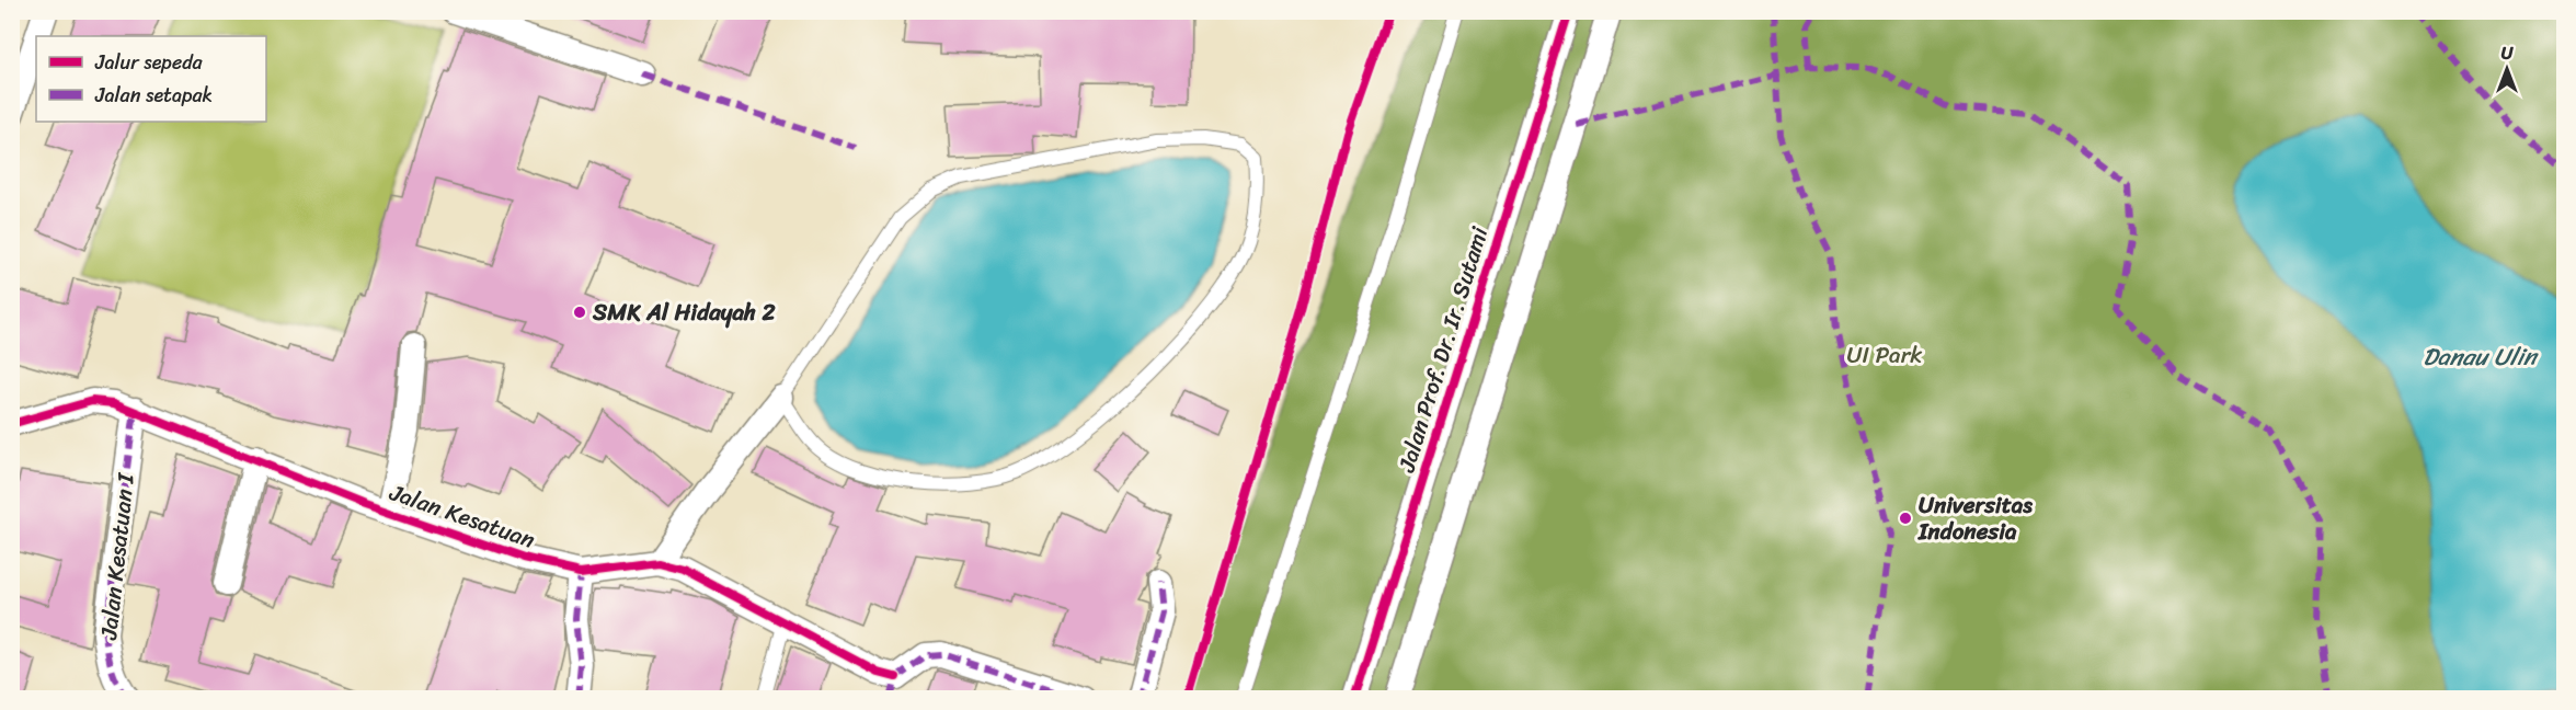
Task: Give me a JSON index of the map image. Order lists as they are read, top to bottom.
{
  "streets": {
    "street": ["Jalan Prof. Dr. Ir. Sutami", "Jalan Kesatuan", "Jalan Kesatuan I"]
  },
  "crossings": [
    ["Jalan Kesatuan", "Jalan Kesatuan I"]
  ],
  "water": ["Danau Ulin"],
  "parks": ["UI Park"],
  "places": ["SMK Al Hidayah 2", "Universitas Indonesia"],
  "legend": ["Jalur sepeda", "Jalan setapak"],
  "north": "top"
}
